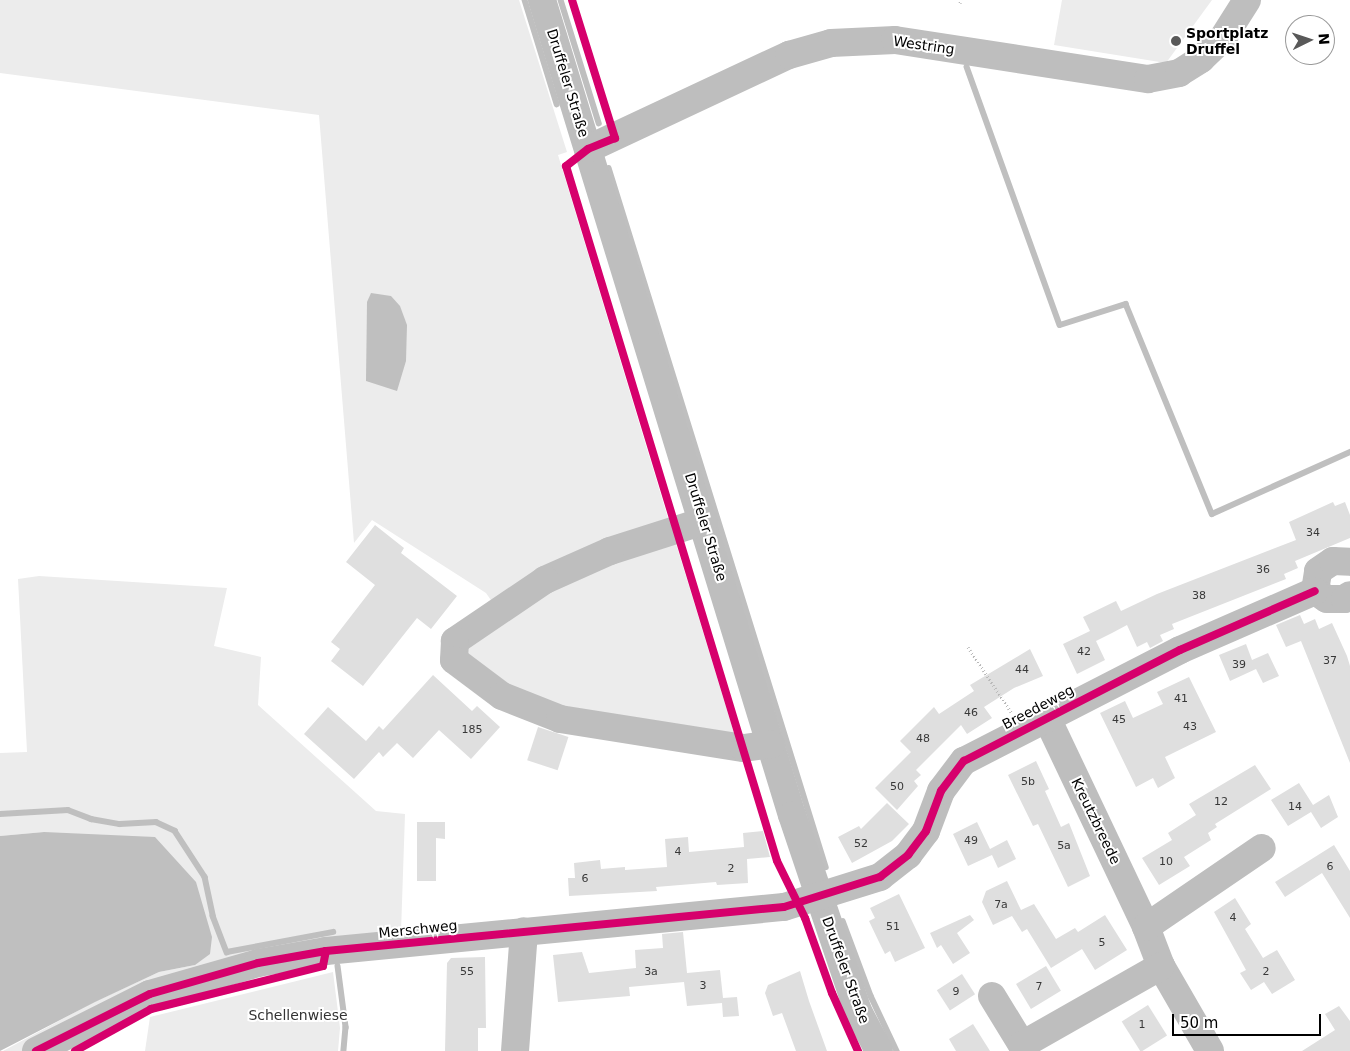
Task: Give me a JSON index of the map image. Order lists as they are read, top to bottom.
{
  "streets": {
    "street": [
      "Westring",
      "Druffeler Straße",
      "Breedeweg",
      "Kreutzbreede",
      "Merschweg"
    ]
  },
  "crossings": [
    ["Westring", "Druffeler Straße"],
    ["Druffeler Straße", "Breedeweg"],
    ["Druffeler Straße", "Merschweg"],
    ["Breedeweg", "Kreutzbreede"],
    ["Breedeweg", "Merschweg"]
  ],
  "parks": ["Schellenwiese"],
  "places": ["Sportplatz Druffel"],
  "house_numbers": [
    "34",
    "36",
    "38",
    "42",
    "37",
    "39",
    "44",
    "41",
    "46",
    "45",
    "43",
    "185",
    "48",
    "5b",
    "50",
    "12",
    "14",
    "49",
    "52",
    "5a",
    "4",
    "10",
    "6",
    "2",
    "6",
    "7a",
    "4",
    "51",
    "5",
    "55",
    "3a",
    "2",
    "3",
    "7",
    "9",
    "1"
  ],
  "scale_bar": "50 m",
  "north": "right"
}
